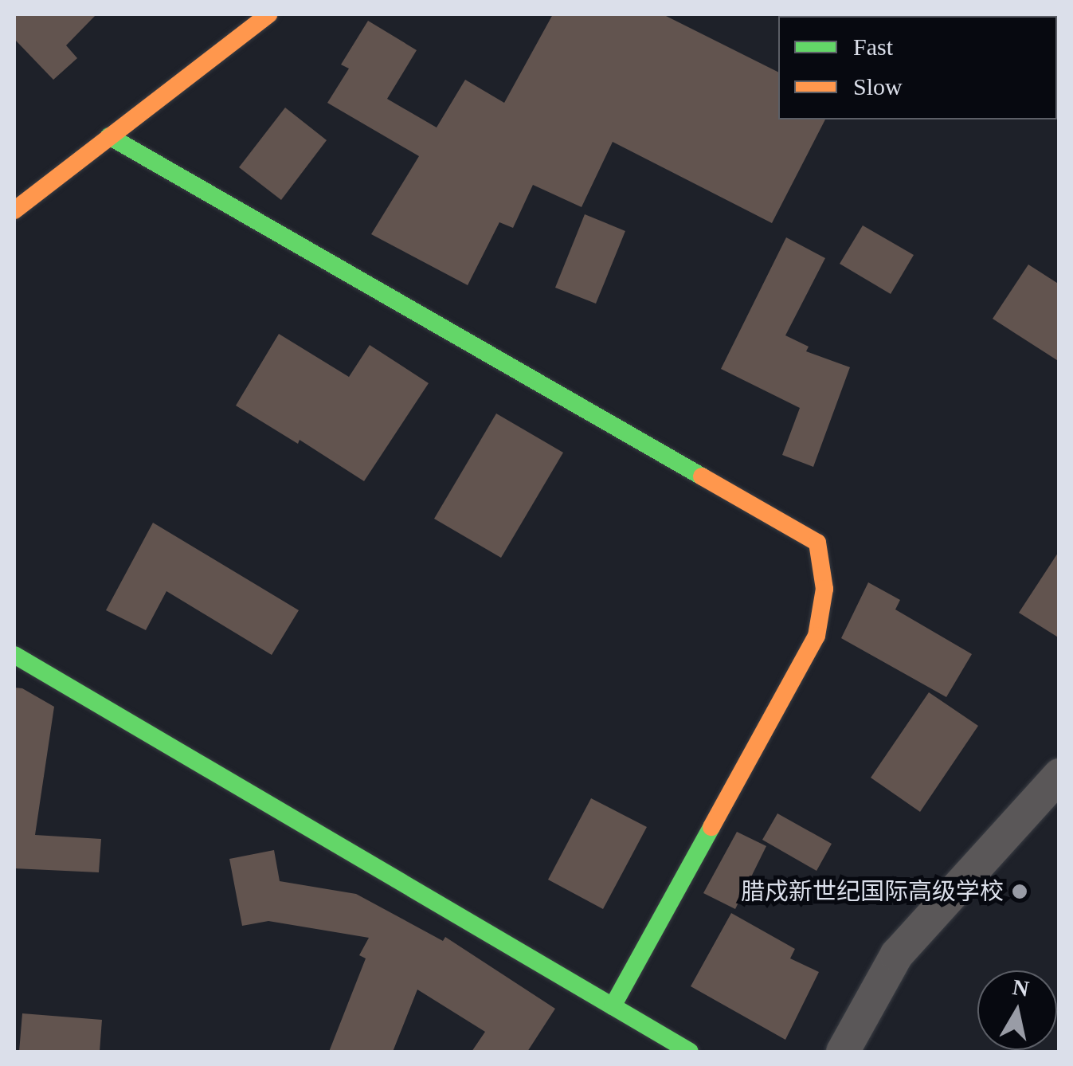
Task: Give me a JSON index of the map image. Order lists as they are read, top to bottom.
{
  "places": ["腊戍新世纪国际高级学校"],
  "legend": ["Fast", "Slow"],
  "north": "top"
}
